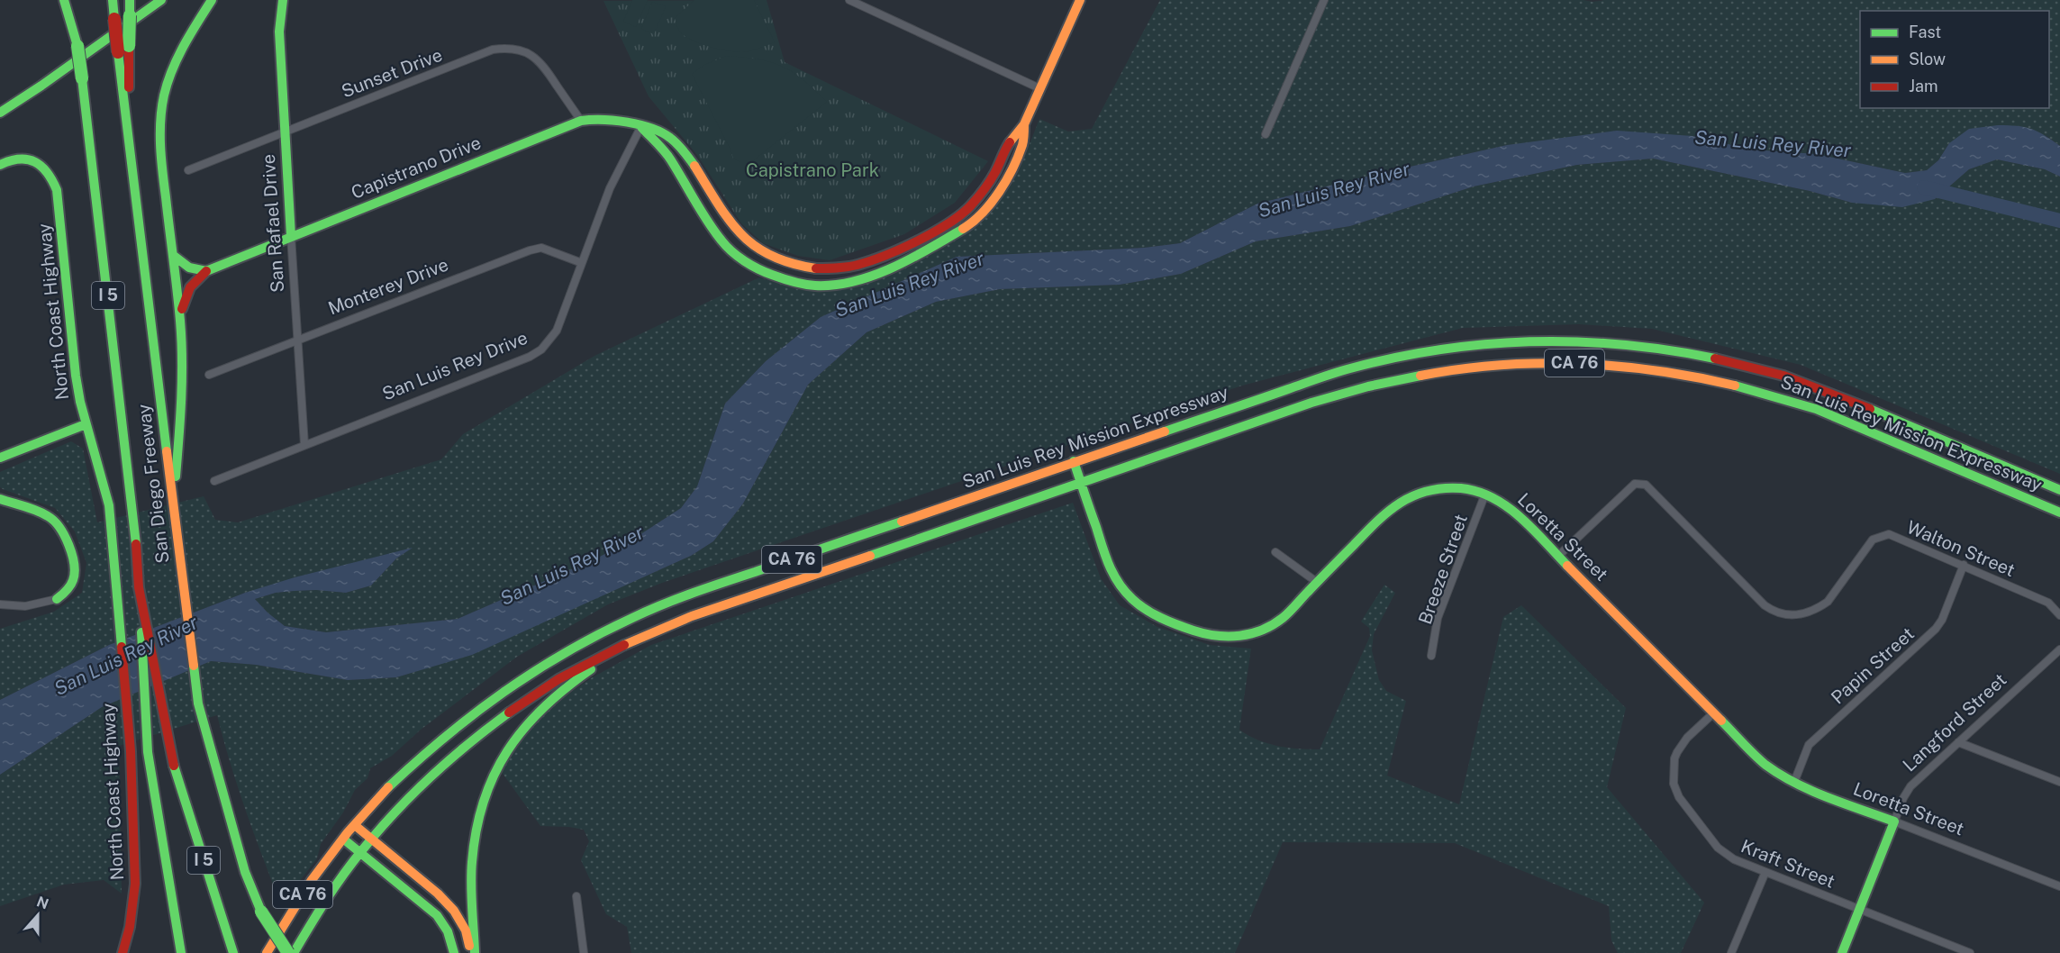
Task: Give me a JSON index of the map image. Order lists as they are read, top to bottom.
{
  "streets": {
    "main road": [
      "Capistrano Drive",
      "San Rafael Drive",
      "I 5",
      "North Coast Highway",
      "CA 76",
      "San Luis Rey Mission Expressway",
      "San Diego Freeway",
      "Loretta Street",
      "Langford Street"
    ],
    "street": [
      "Sunset Drive",
      "Monterey Drive",
      "San Luis Rey Drive",
      "Walton Street",
      "Breeze Street",
      "Papin Street",
      "Kraft Street"
    ]
  },
  "crossings": [
    ["Sunset Drive", "Capistrano Drive"],
    ["Sunset Drive", "San Rafael Drive"],
    ["Capistrano Drive", "San Rafael Drive"],
    ["Capistrano Drive", "San Luis Rey Drive"],
    ["San Rafael Drive", "Monterey Drive"],
    ["San Rafael Drive", "San Luis Rey Drive"],
    ["Monterey Drive", "San Luis Rey Drive"],
    ["CA 76", "San Luis Rey Mission Expressway"],
    ["San Luis Rey Mission Expressway", "Loretta Street"],
    ["Loretta Street", "Walton Street"],
    ["Loretta Street", "Breeze Street"],
    ["Loretta Street", "Papin Street"],
    ["Loretta Street", "Langford Street"],
    ["Loretta Street", "Kraft Street"],
    ["Walton Street", "Papin Street"],
    ["Langford Street", "Kraft Street"]
  ],
  "water": ["San Luis Rey River"],
  "parks": ["Capistrano Park"],
  "legend": ["Fast", "Slow", "Jam"],
  "north": "top"
}
